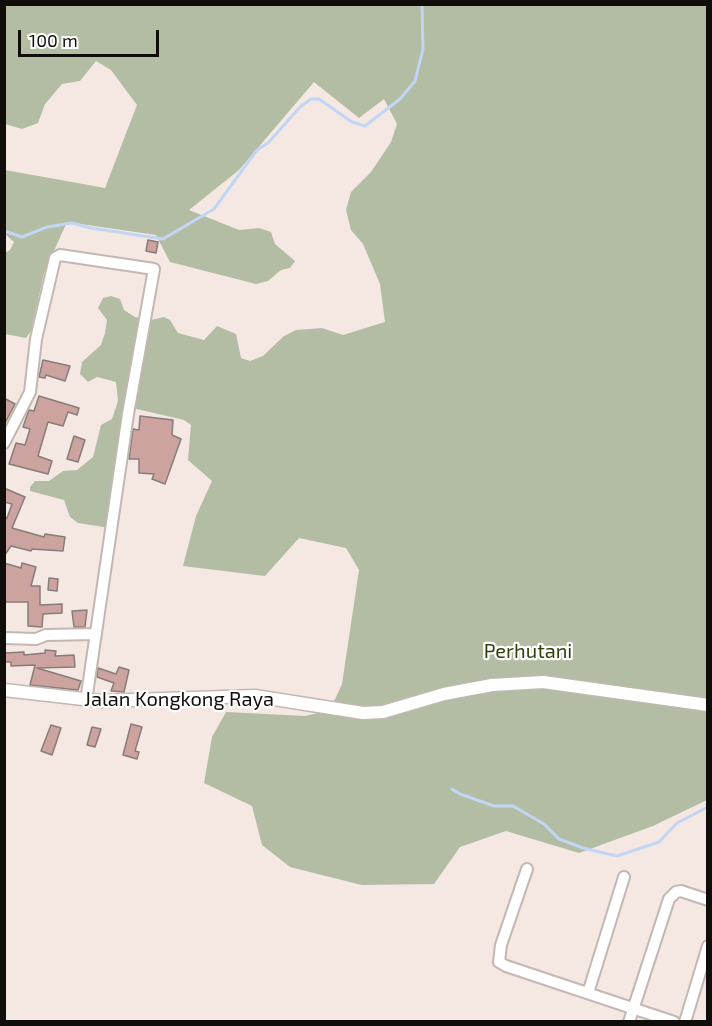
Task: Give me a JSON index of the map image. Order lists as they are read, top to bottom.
{
  "streets": {
    "street": ["Jalan Kongkong Raya"]
  },
  "parks": ["Perhutani"],
  "scale_bar": "100 m"
}
